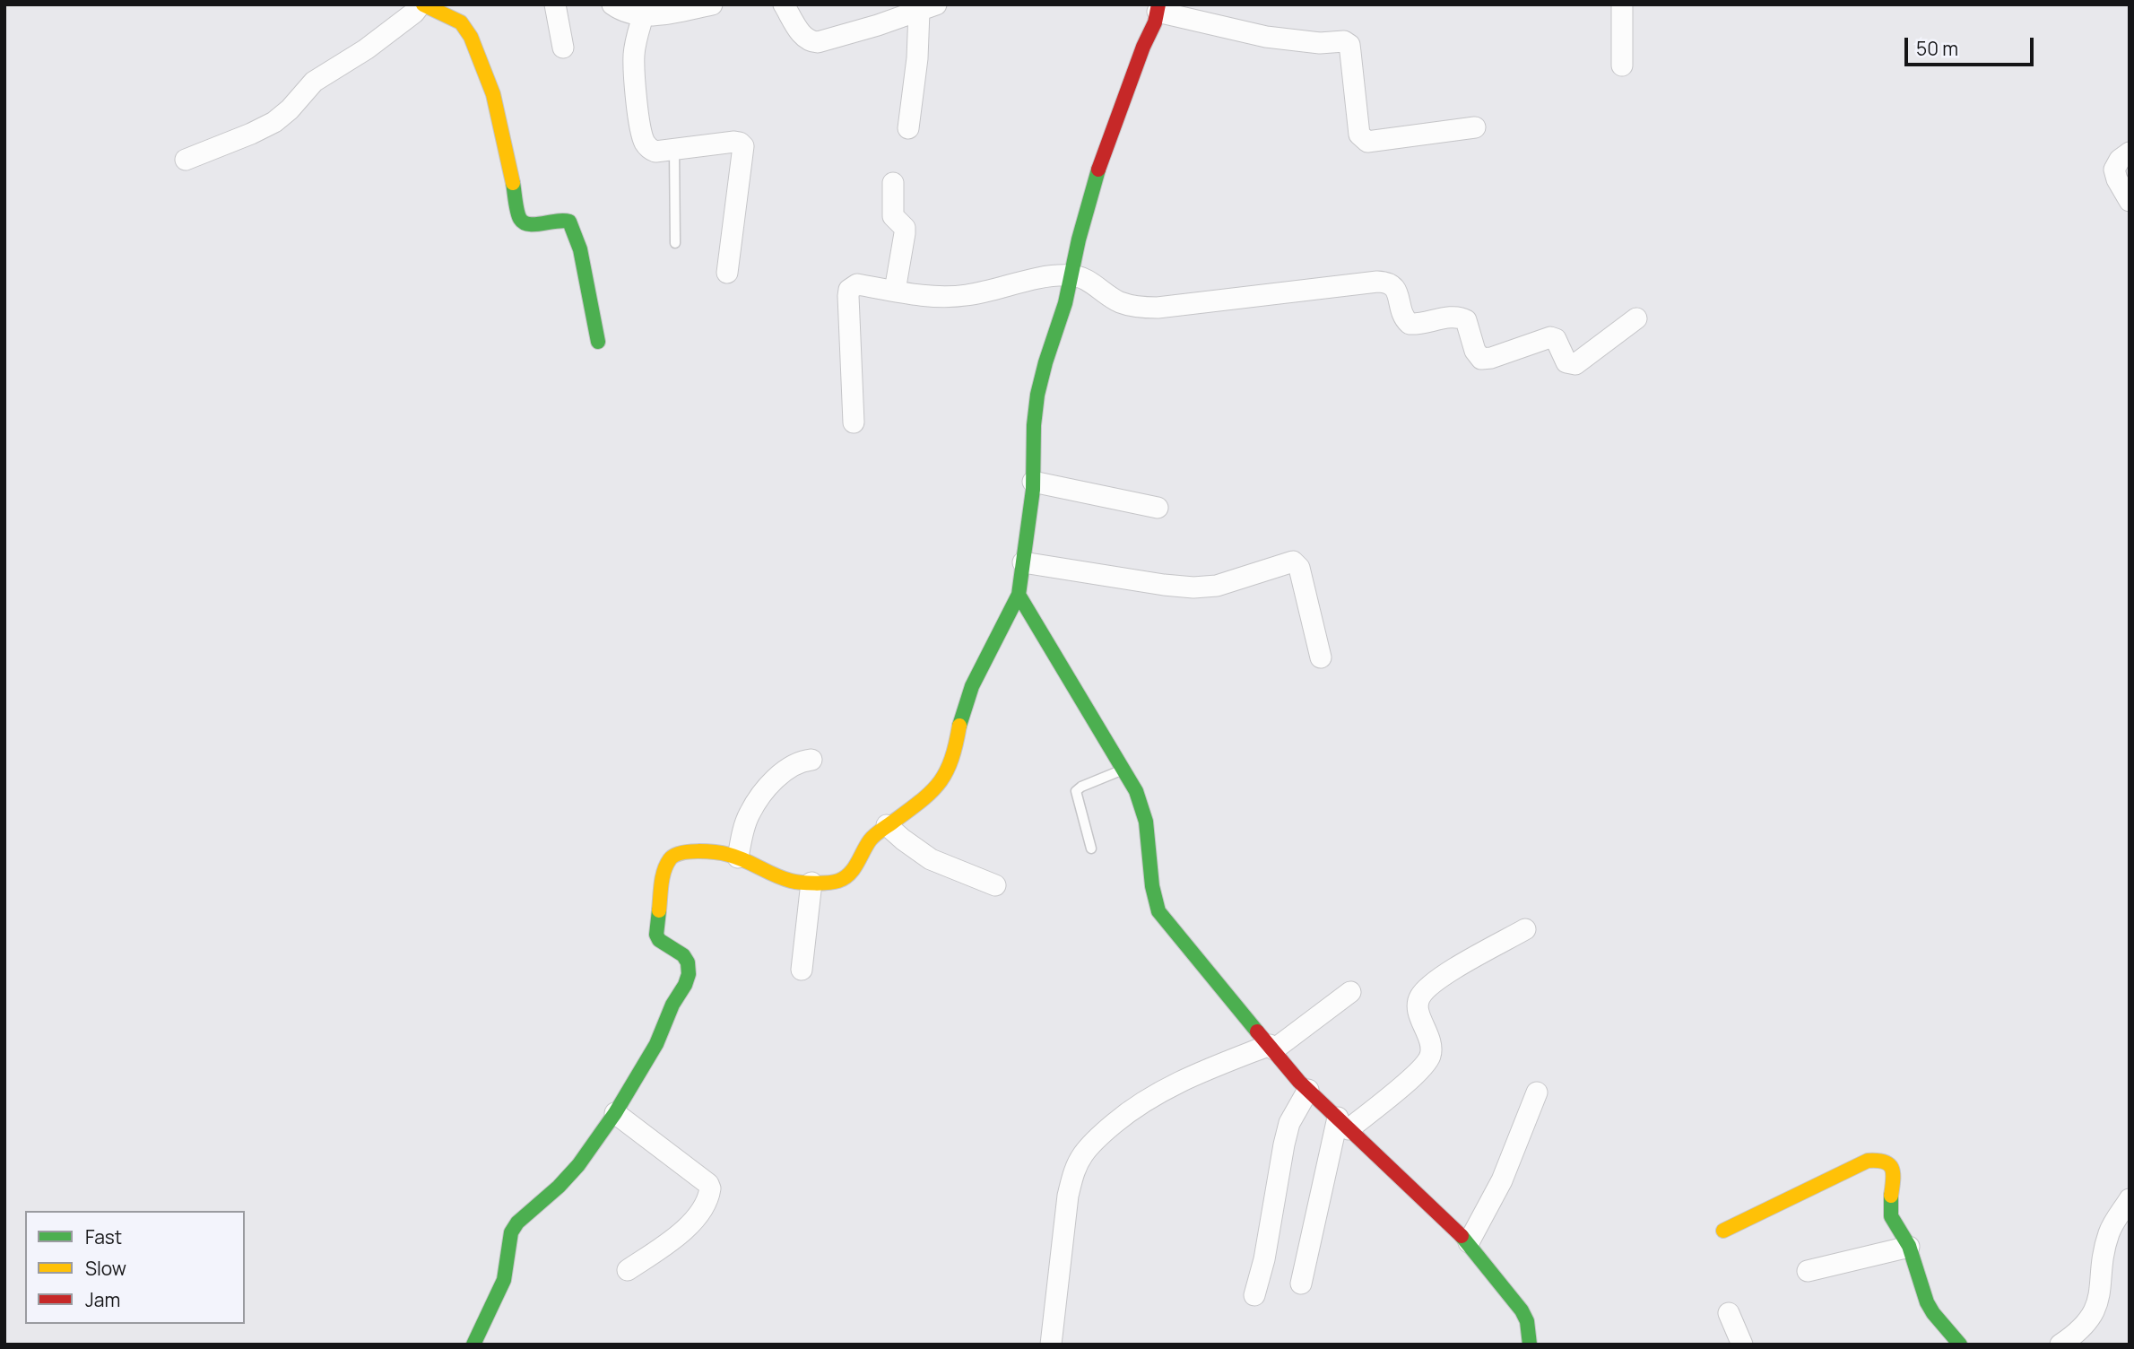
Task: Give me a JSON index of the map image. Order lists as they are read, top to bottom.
{
  "legend": ["Fast", "Slow", "Jam"],
  "scale_bar": "50 m"
}
